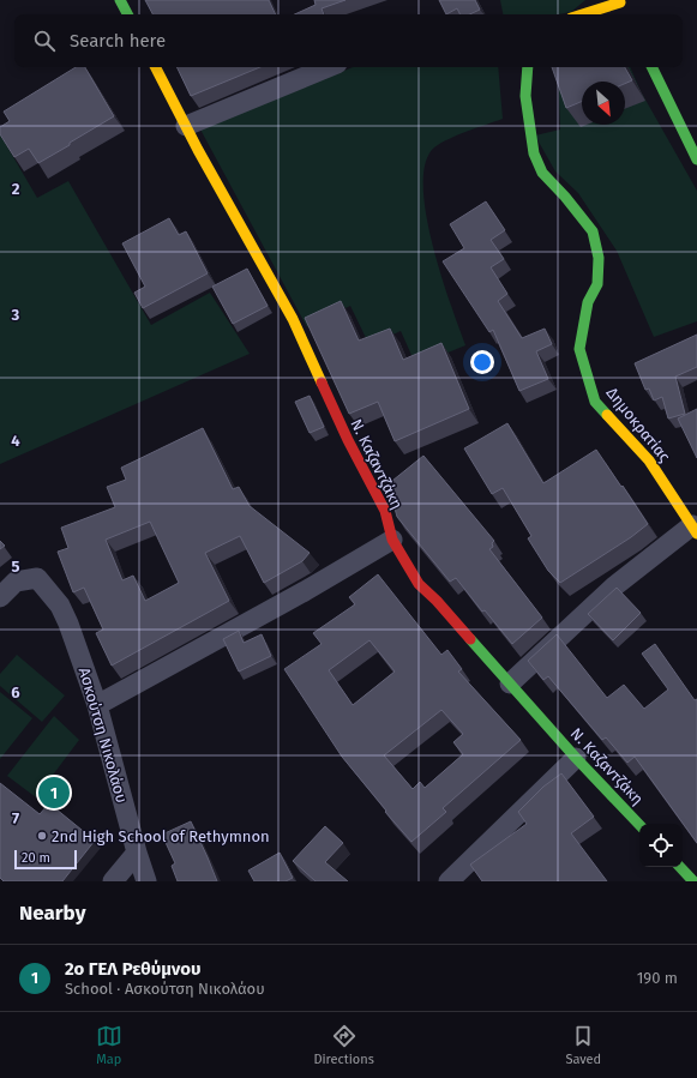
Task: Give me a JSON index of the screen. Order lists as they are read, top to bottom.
{
  "streets": {
    "street": ["Δημοκρατίας", "Ν. Καζαντζάκη", "Ασκούτση Νικολάου"]
  },
  "places": ["2nd High School of Rethymnon"],
  "scale_bar": "20 m",
  "north": "bottom right",
  "page": {
    "search": "Search here",
    "pins": "1",
    "scale": "20 m",
    "heading": "Nearby",
    "list": [
      {
        "mark": "1",
        "name": "2ο ΓΕΛ Ρεθύμνου",
        "note": "School · Ασκούτση Νικολάου",
        "value": "190 m"
      }
    ],
    "nav": ["Map", "Directions", "Saved"]
  },
  "grid": {
    "rows": [
      "2",
      "3",
      "4",
      "5",
      "6",
      "7"
    ]
  }
}
